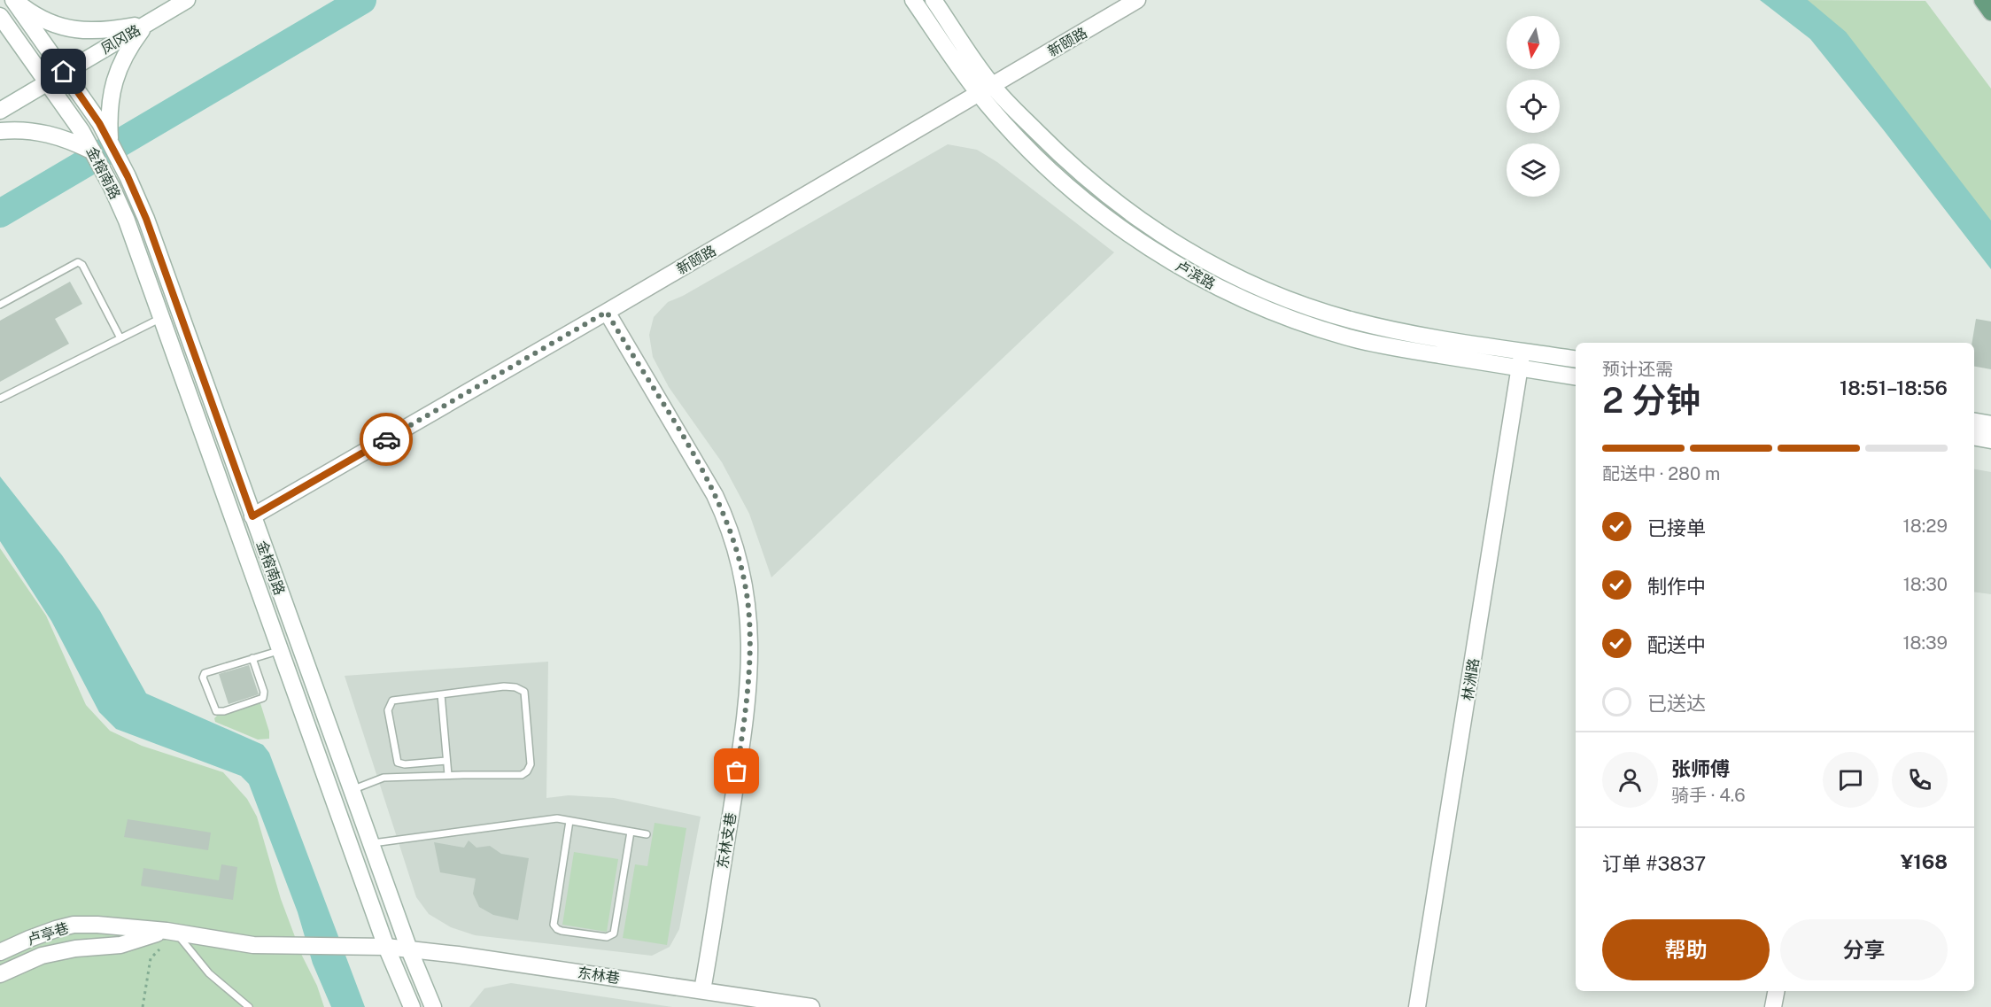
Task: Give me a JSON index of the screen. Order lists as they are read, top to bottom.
{
  "streets": {
    "main road": [
      "凤冈路",
      "新颐路",
      "金榕南路",
      "卢滨路",
      "林洲路",
      "东林支巷",
      "卢亭巷",
      "东林巷"
    ]
  },
  "crossings": [
    ["凤冈路", "金榕南路"],
    ["新颐路", "金榕南路"],
    ["新颐路", "卢滨路"],
    ["新颐路", "东林支巷"],
    ["金榕南路", "东林巷"],
    ["卢滨路", "林洲路"],
    ["东林支巷", "东林巷"],
    ["卢亭巷", "东林巷"]
  ],
  "north": "bottom",
  "page": {
    "heading": ["2 分钟", "预计还需", "18:51–18:56"],
    "panel": [
      "张师傅",
      "骑手 · 4.6",
      "订单 #3837",
      "¥168"
    ],
    "bar": "配送中 · 280 m",
    "list": [
      ["已接单", "18:29"],
      ["制作中", "18:30"],
      ["配送中", "18:39"],
      "已送达"
    ],
    "buttons": ["帮助", "分享"]
  }
}
